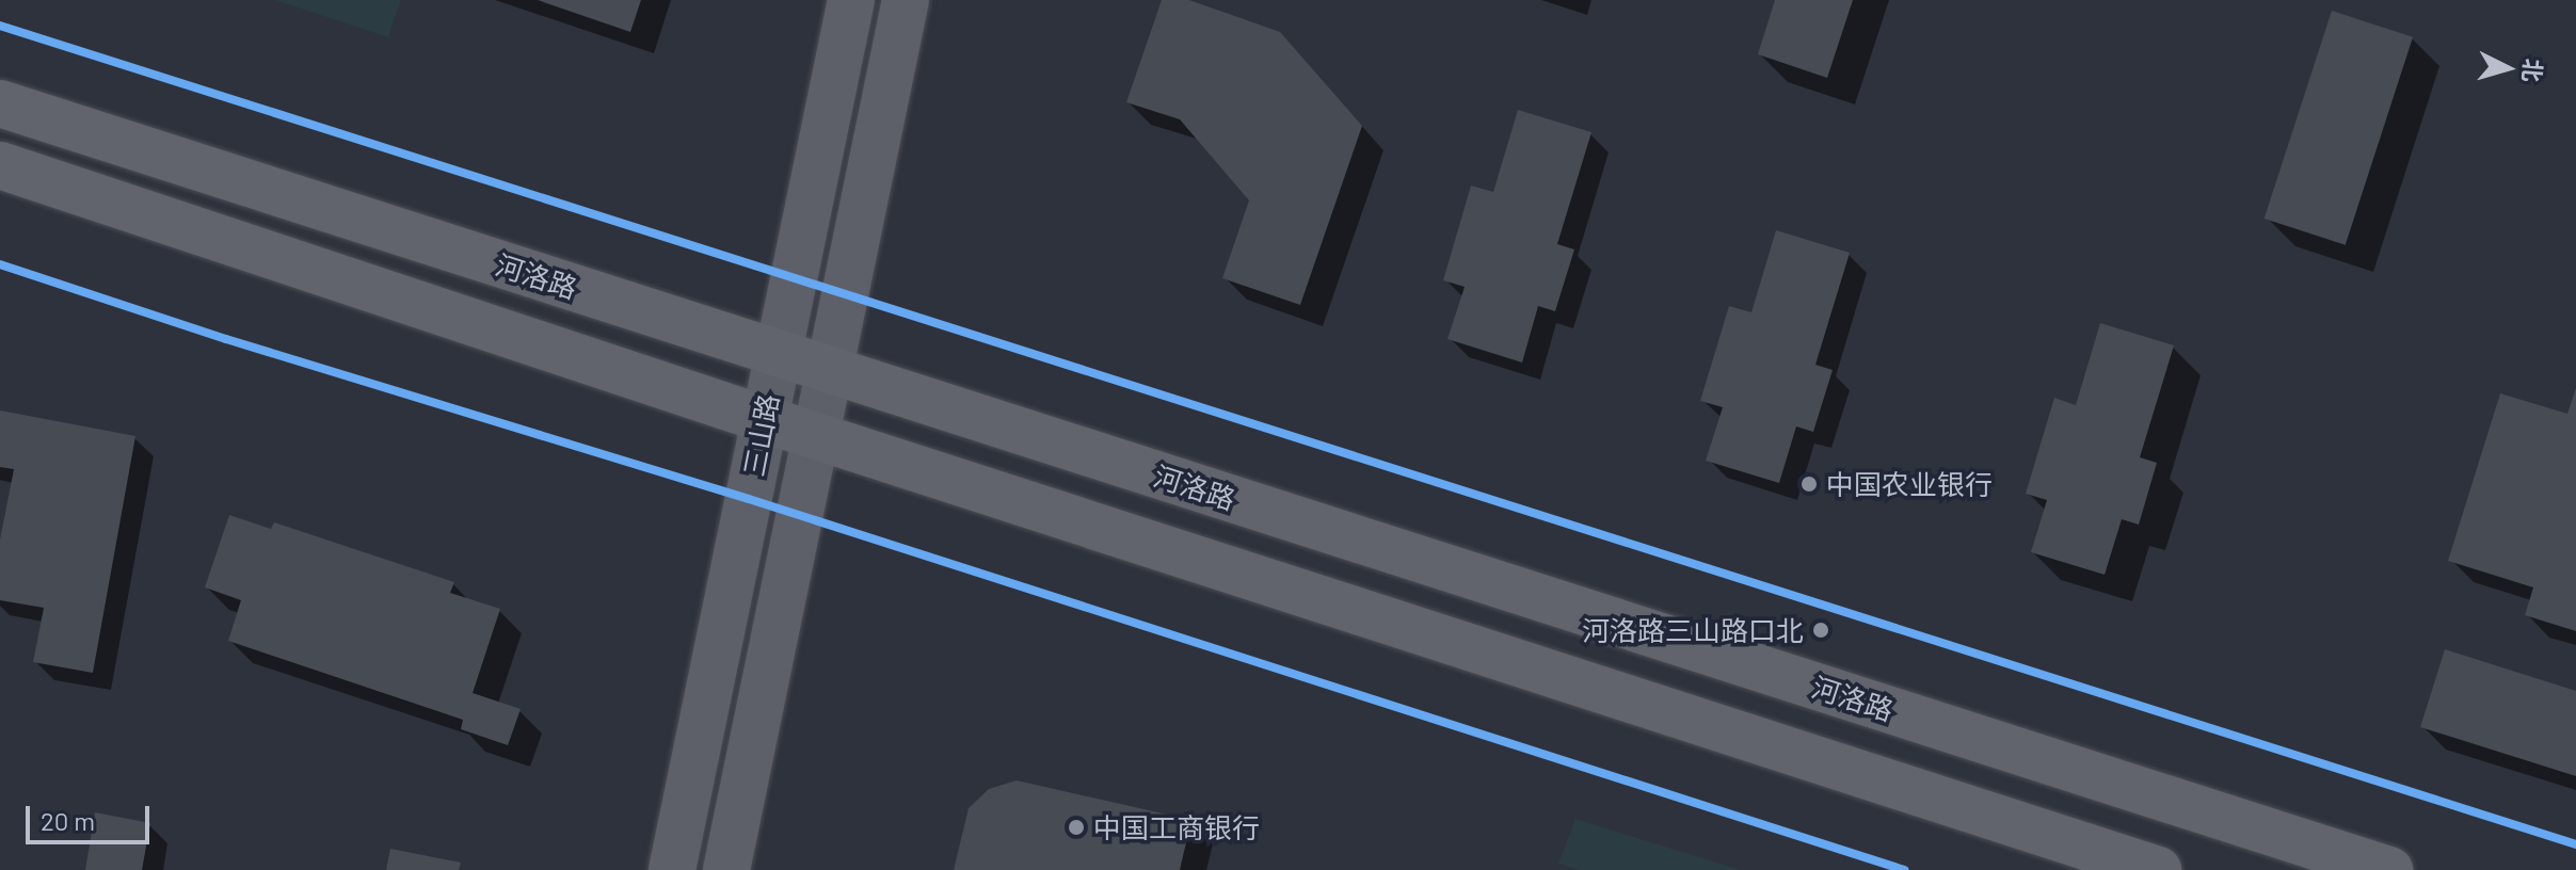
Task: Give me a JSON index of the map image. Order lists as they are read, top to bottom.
{
  "streets": {
    "main road": ["河洛路"],
    "street": ["三山路"]
  },
  "crossings": [
    ["河洛路", "三山路"]
  ],
  "places": ["中国农业银行", "河洛路三山路口北", "中国工商银行"],
  "scale_bar": "20 m",
  "north": "right"
}
